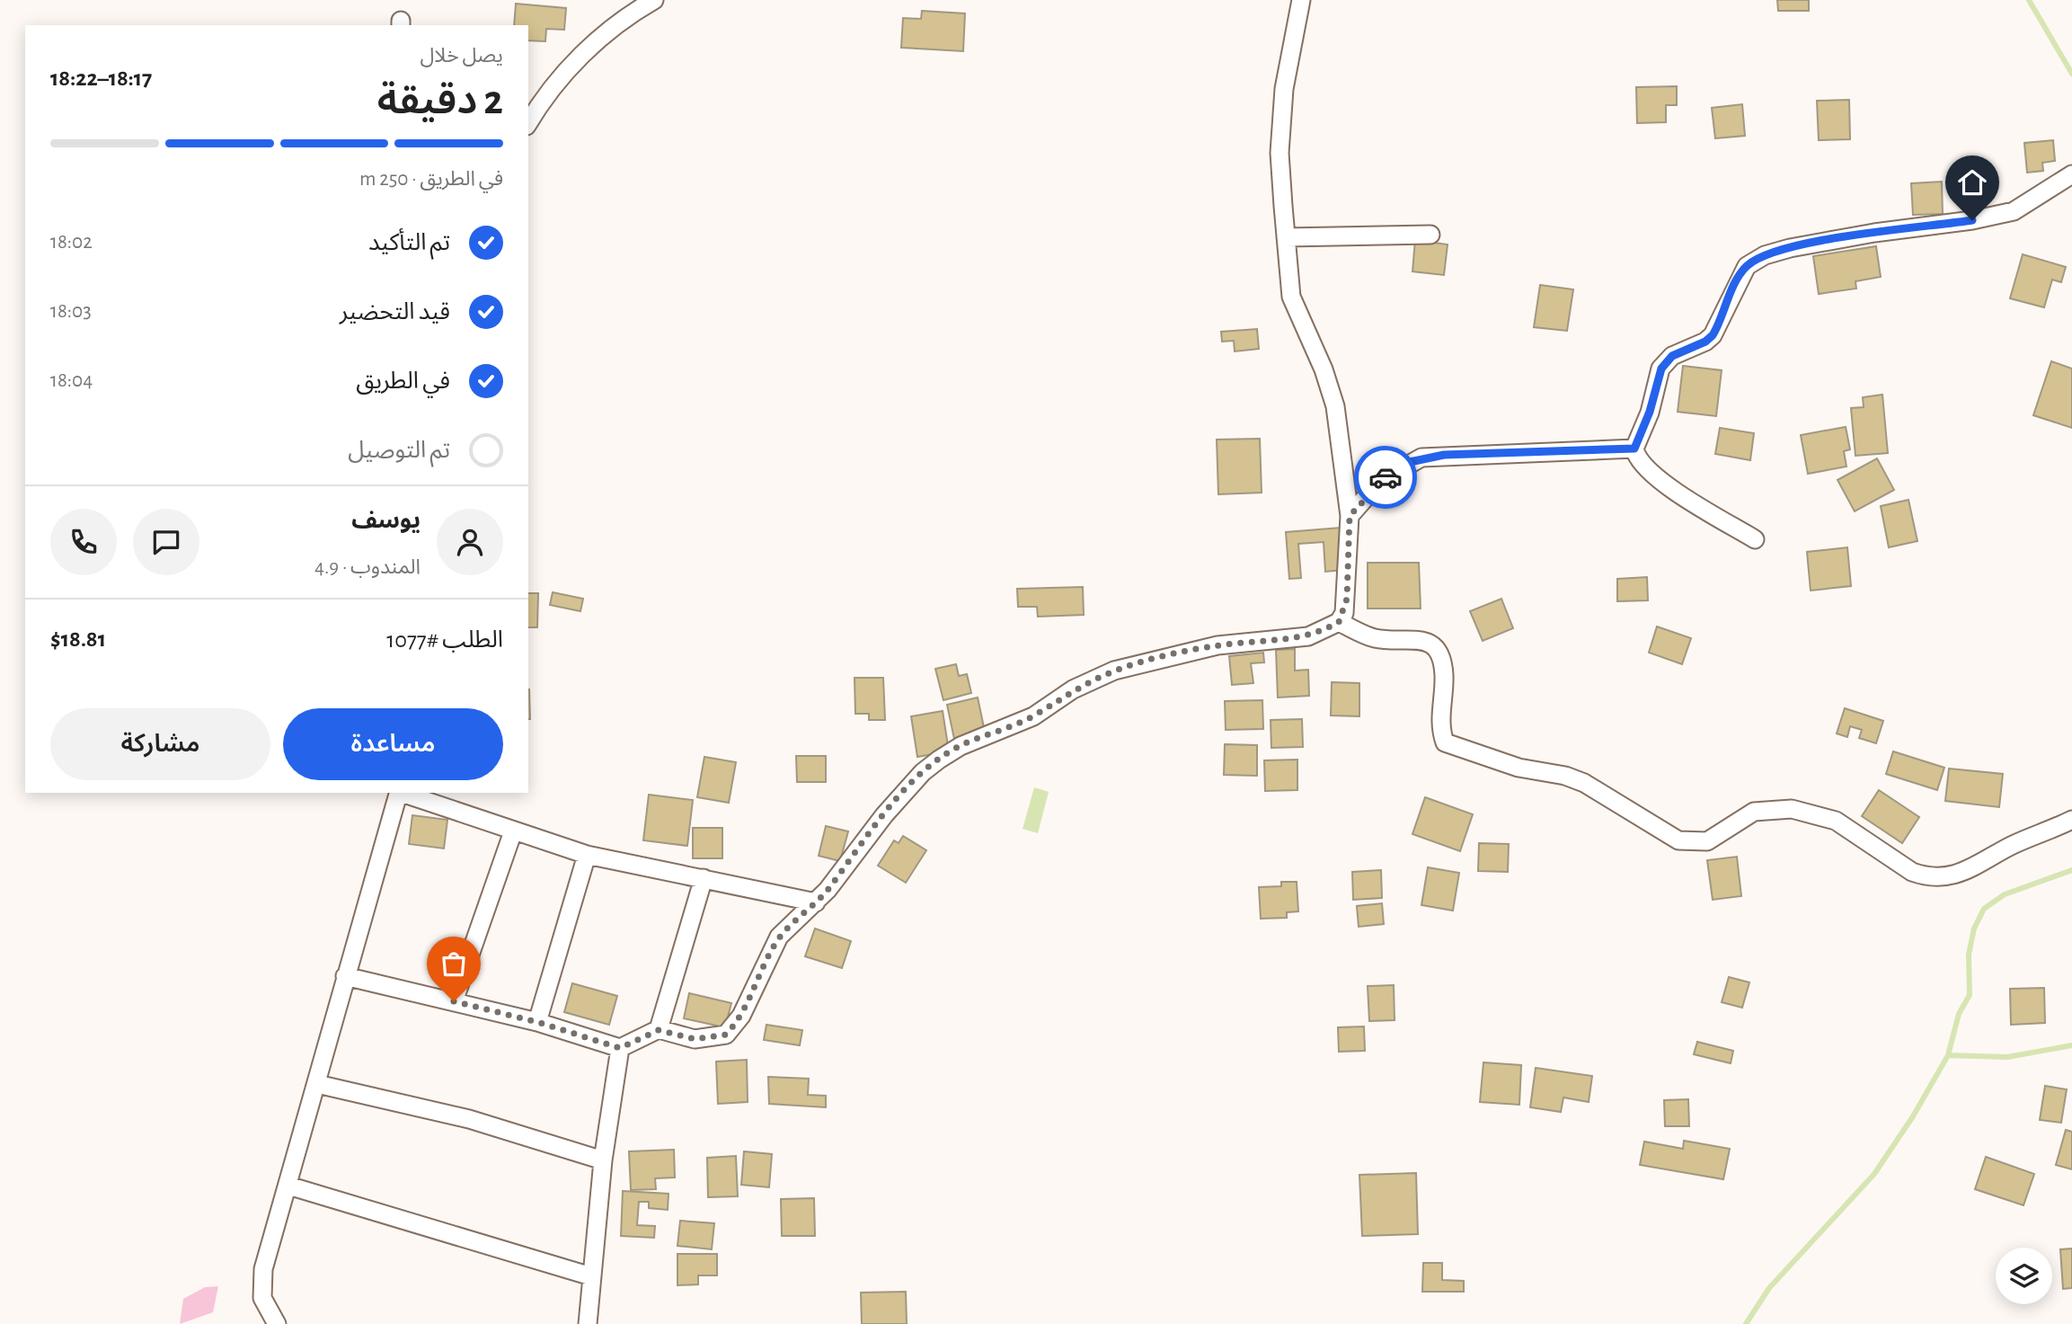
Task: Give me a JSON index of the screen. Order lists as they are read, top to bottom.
{
  "page": {
    "heading": ["2 دقيقة", "يصل خلال", "18:17–18:22"],
    "panel": [
      "يوسف",
      "المندوب · 4.9",
      "الطلب #1077",
      "$18.81"
    ],
    "bar": "في الطريق · 250 m",
    "list": [
      ["تم التأكيد", "18:02"],
      ["قيد التحضير", "18:03"],
      ["في الطريق", "18:04"],
      "تم التوصيل"
    ],
    "buttons": ["مساعدة", "مشاركة"]
  }
}
